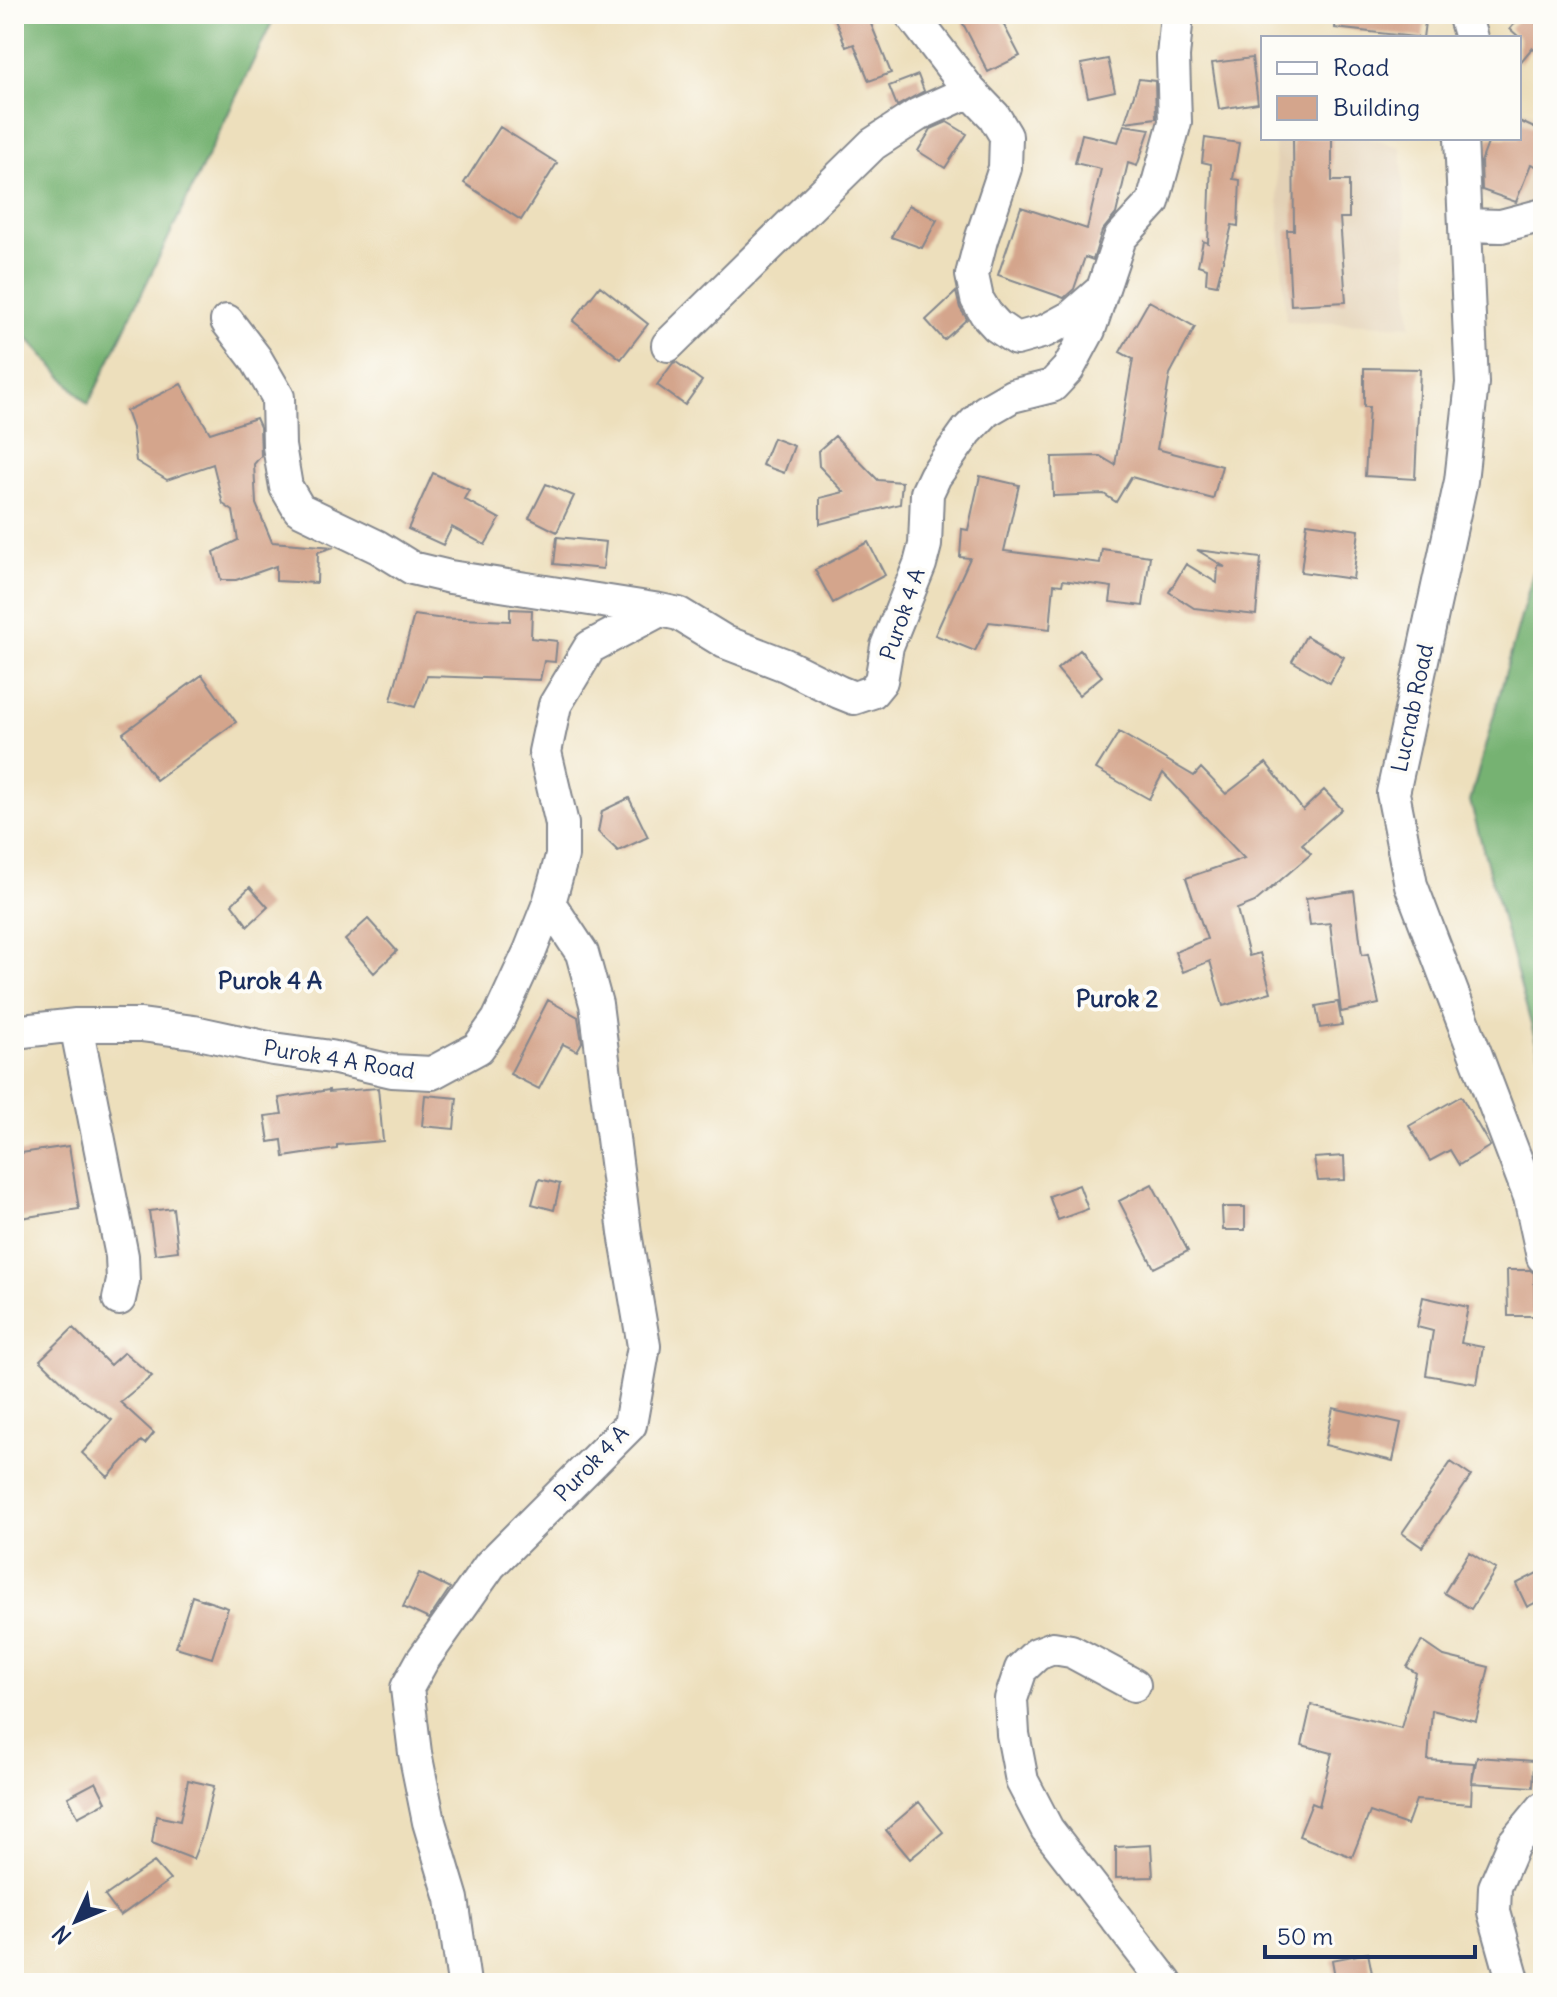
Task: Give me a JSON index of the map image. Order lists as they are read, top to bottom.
{
  "streets": {
    "street": ["Purok 4 A", "Lucnab Road", "Purok 4 A Road"]
  },
  "crossings": [
    ["Purok 4 A", "Purok 4 A Road"]
  ],
  "districts": ["Purok 4 A", "Purok 2"],
  "legend": ["Road", "Building"],
  "scale_bar": "50 m",
  "north": "bottom left"
}
